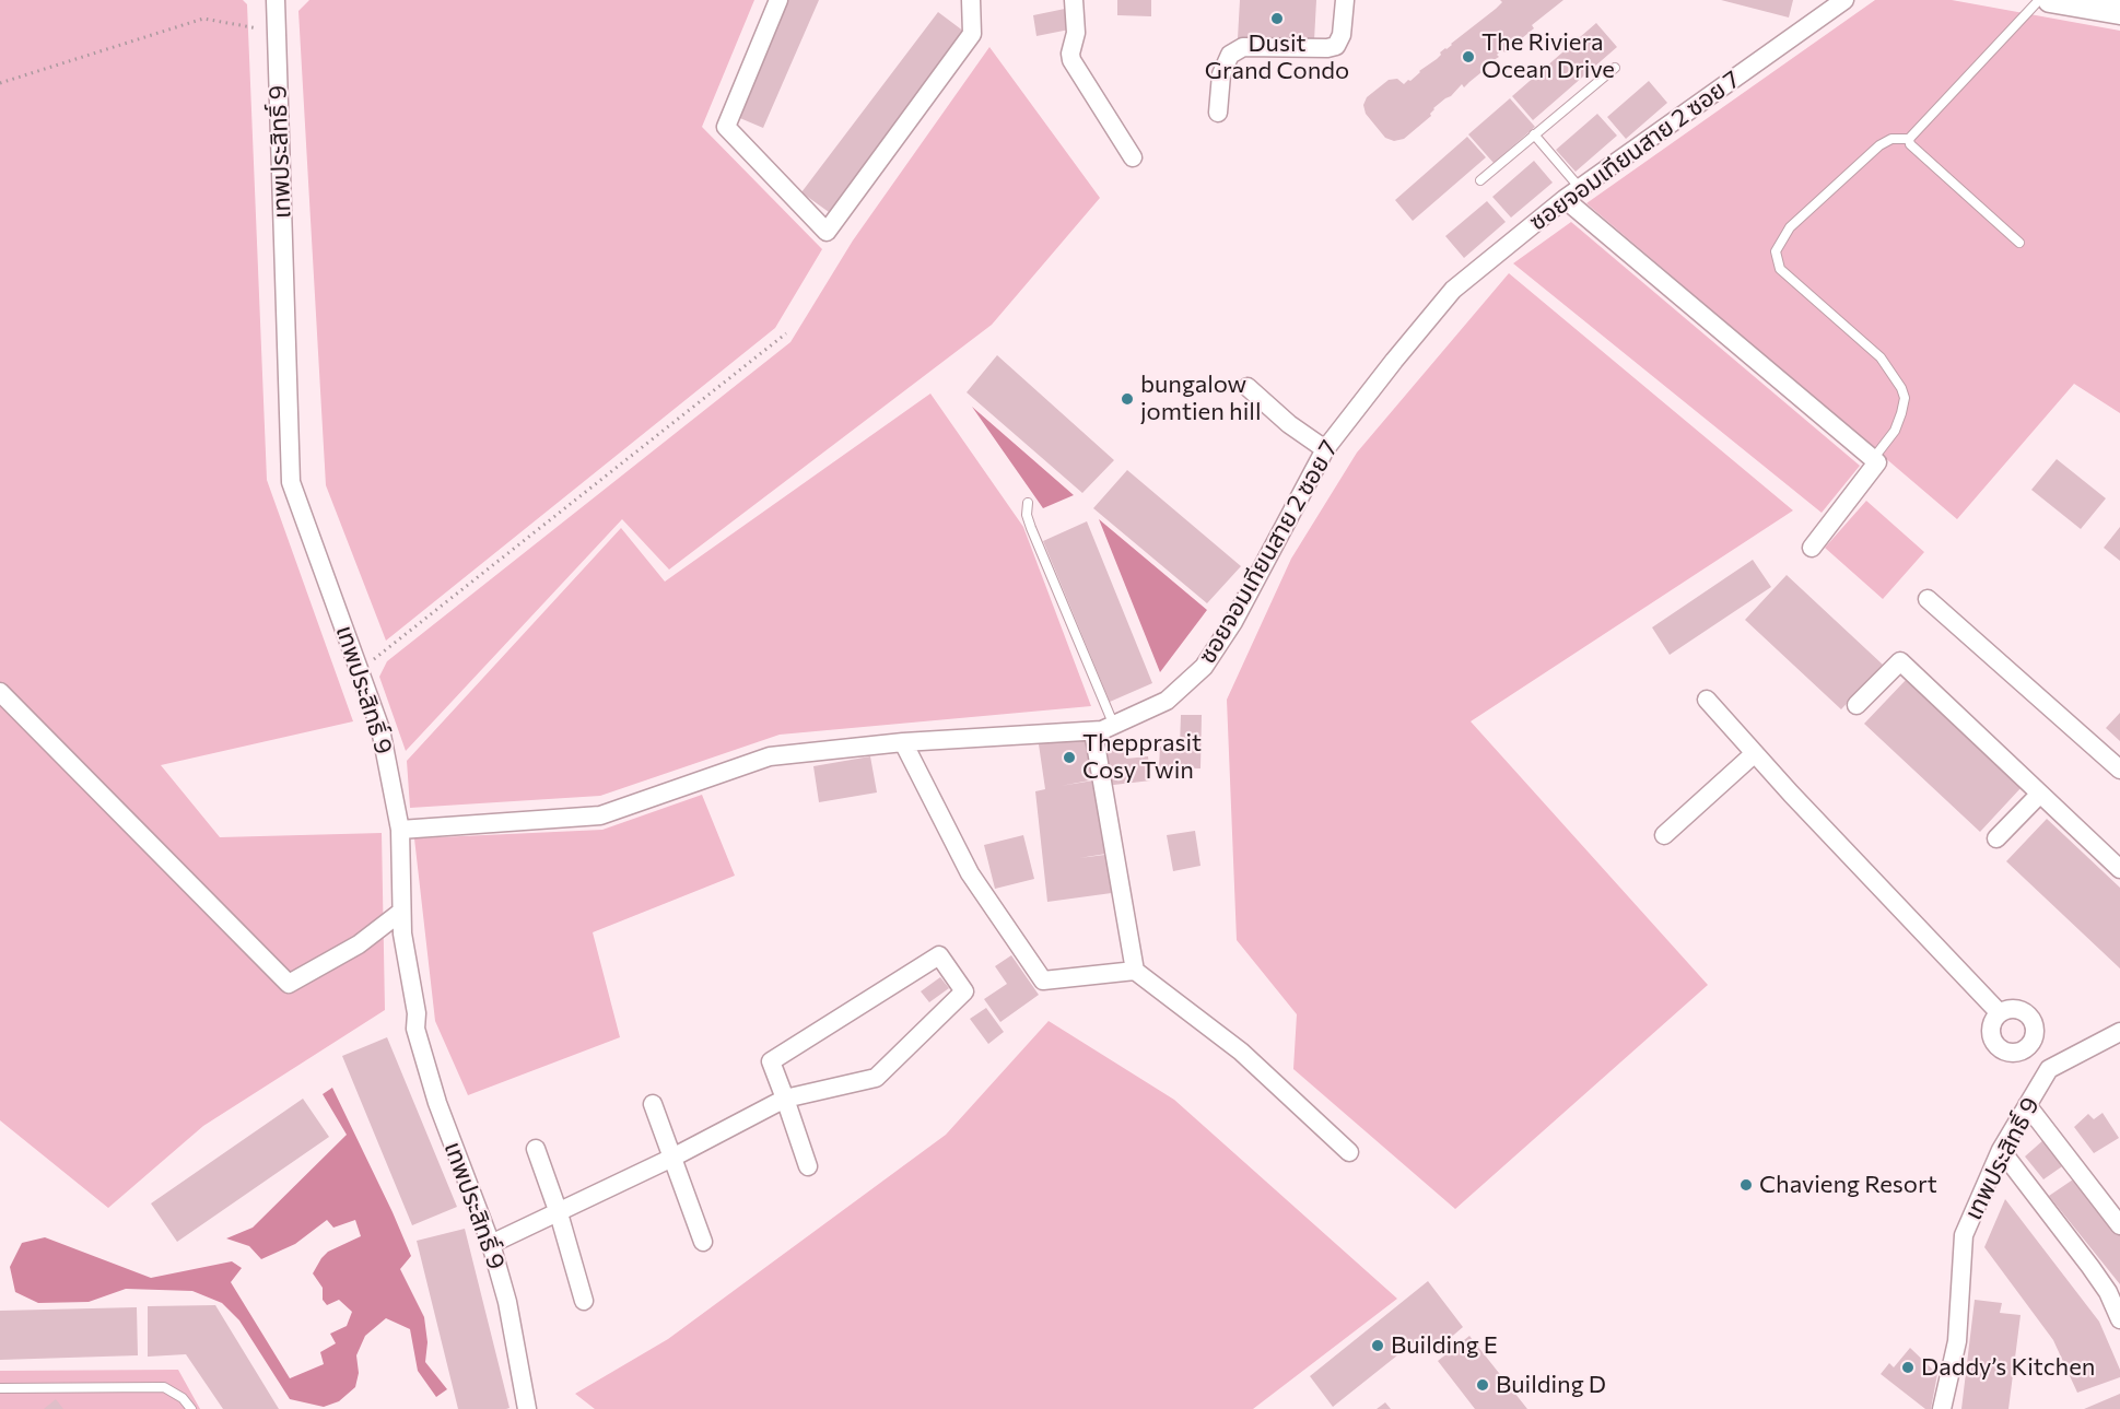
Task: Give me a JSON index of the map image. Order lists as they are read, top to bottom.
{
  "streets": {
    "street": ["ซอยจอมเทียนสาย 2 ซอย 7", "เทพประสิทธิ์ 9"]
  },
  "crossings": [
    ["ซอยจอมเทียนสาย 2 ซอย 7", "เทพประสิทธิ์ 9"]
  ],
  "places": [
    "Dusit Grand Condo",
    "The Riviera Ocean Drive",
    "bungalow jomtien hill",
    "Thepprasit Cosy Twin",
    "Chavieng Resort",
    "Building E",
    "Daddy’s Kitchen",
    "Building D"
  ]
}
